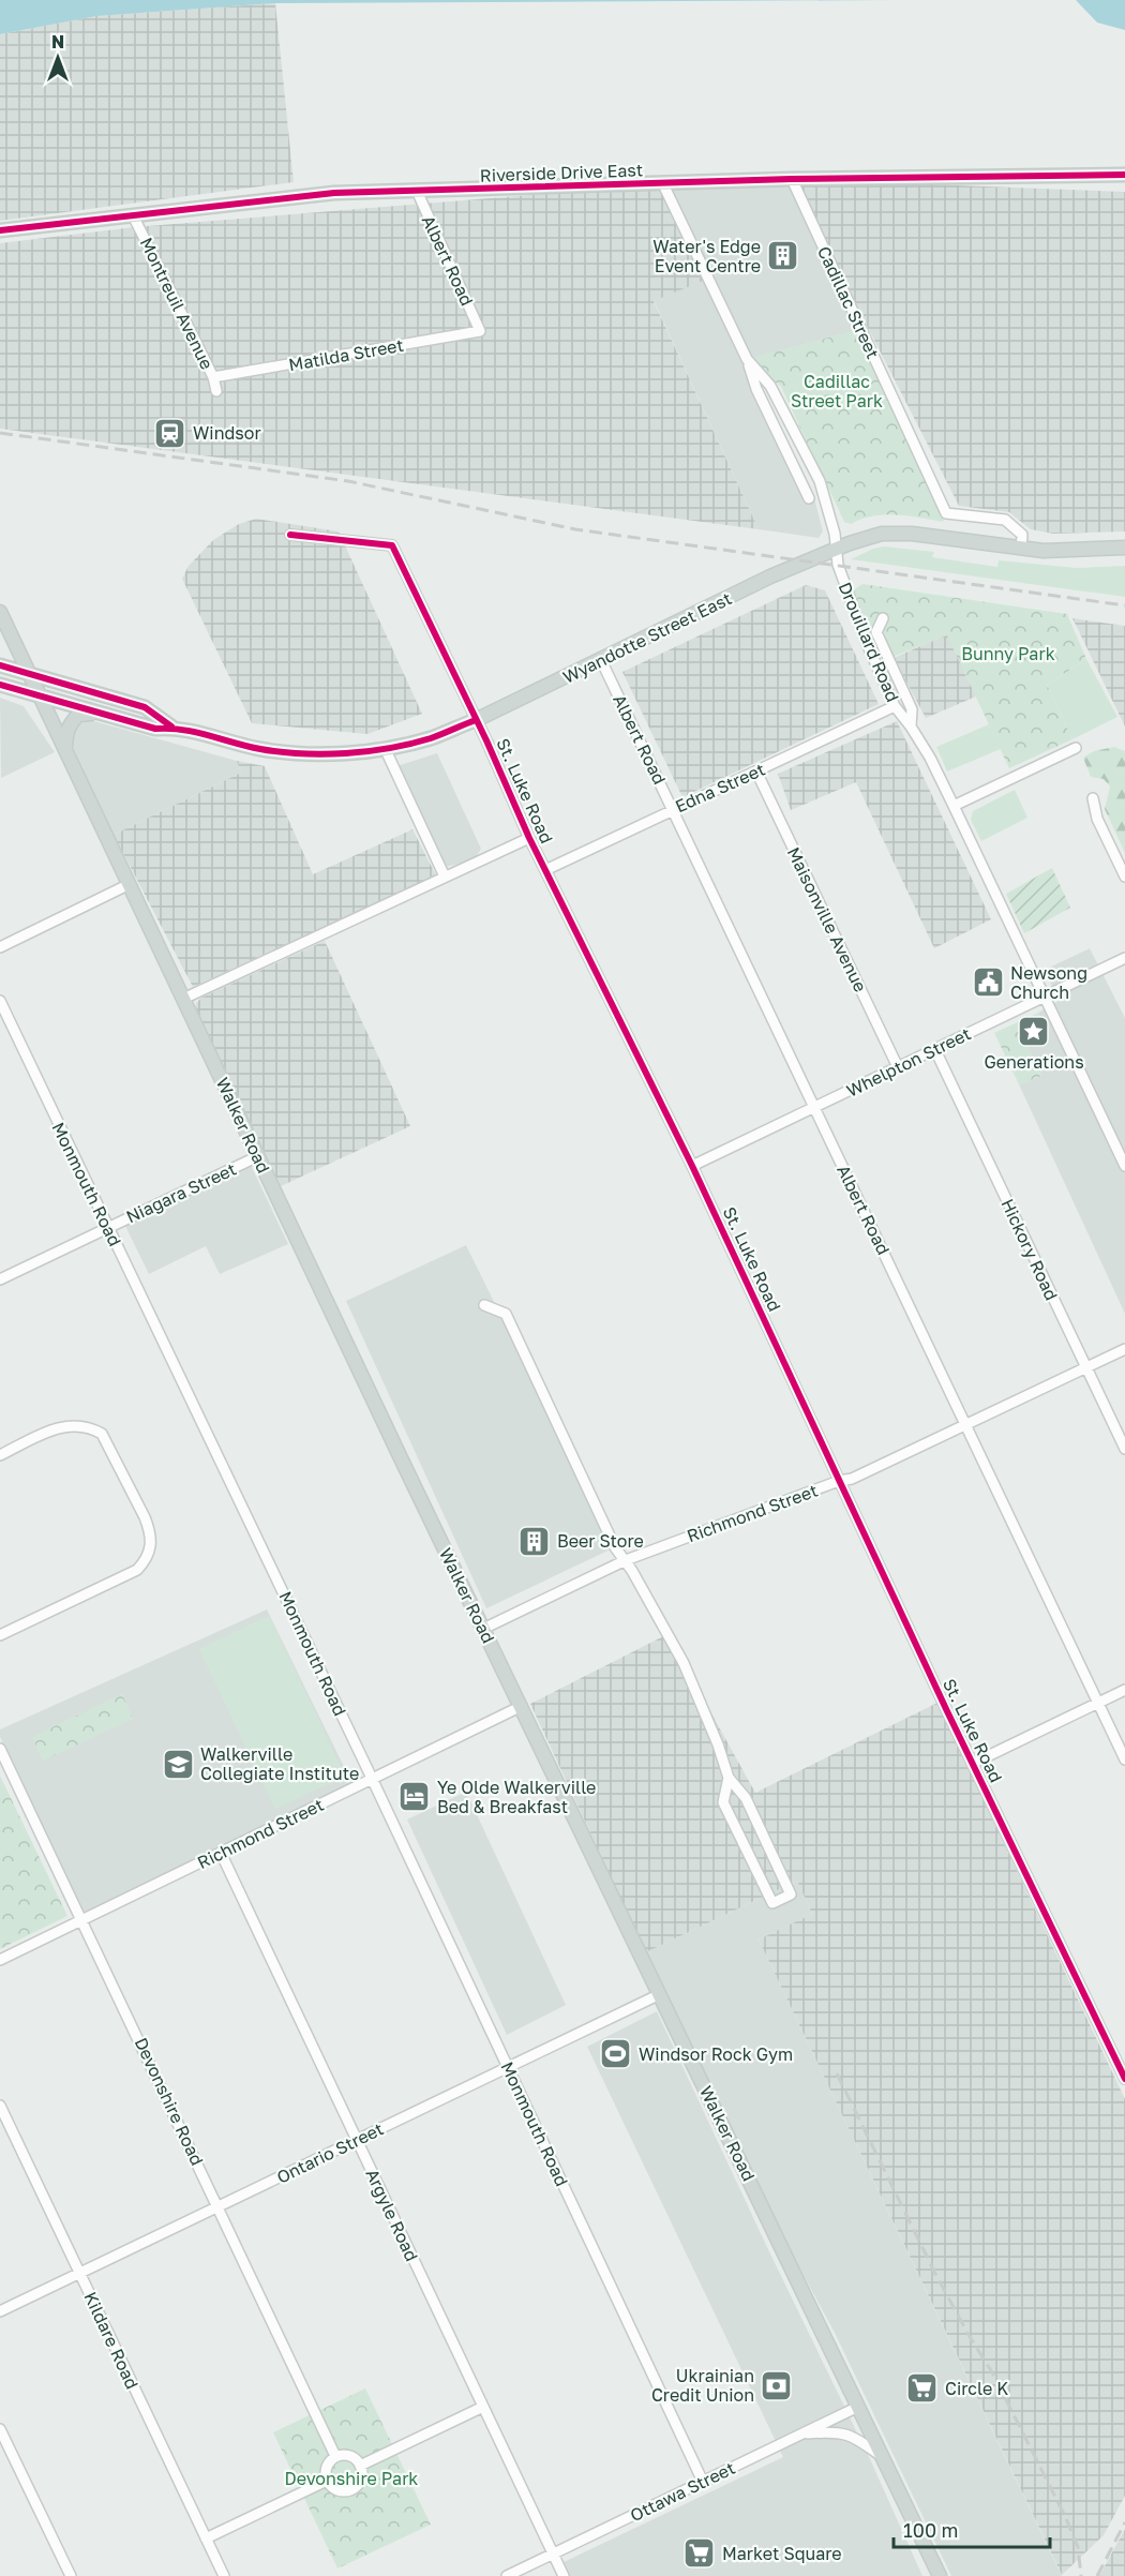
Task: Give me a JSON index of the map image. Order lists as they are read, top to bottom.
{
  "streets": {
    "main road": ["Riverside Drive East", "Wyandotte Street East", "Walker Road"],
    "street": [
      "Albert Road",
      "Cadillac Street",
      "Montreuil Avenue",
      "Matilda Street",
      "Drouillard Road",
      "Edna Street",
      "St. Luke Road",
      "Maisonville Avenue",
      "Whelpton Street",
      "Monmouth Road",
      "Niagara Street",
      "Hickory Road",
      "Richmond Street",
      "Devonshire Road",
      "Ontario Street",
      "Argyle Road",
      "Kildare Road",
      "Ottawa Street"
    ]
  },
  "crossings": [
    ["Riverside Drive East", "Albert Road"],
    ["Riverside Drive East", "Cadillac Street"],
    ["Riverside Drive East", "Montreuil Avenue"],
    ["Riverside Drive East", "Drouillard Road"],
    ["Albert Road", "Matilda Street"],
    ["Albert Road", "Wyandotte Street East"],
    ["Albert Road", "Edna Street"],
    ["Albert Road", "Whelpton Street"],
    ["Albert Road", "Richmond Street"],
    ["Cadillac Street", "Wyandotte Street East"],
    ["Montreuil Avenue", "Matilda Street"],
    ["Wyandotte Street East", "Drouillard Road"],
    ["Wyandotte Street East", "St. Luke Road"],
    ["Wyandotte Street East", "Walker Road"],
    ["Drouillard Road", "Edna Street"],
    ["Drouillard Road", "Whelpton Street"],
    ["Edna Street", "St. Luke Road"],
    ["Edna Street", "Maisonville Avenue"],
    ["St. Luke Road", "Whelpton Street"],
    ["St. Luke Road", "Richmond Street"],
    ["Maisonville Avenue", "Whelpton Street"],
    ["Whelpton Street", "Hickory Road"],
    ["Walker Road", "Niagara Street"],
    ["Walker Road", "Richmond Street"],
    ["Walker Road", "Ontario Street"],
    ["Walker Road", "Ottawa Street"],
    ["Monmouth Road", "Niagara Street"],
    ["Monmouth Road", "Richmond Street"],
    ["Monmouth Road", "Ontario Street"],
    ["Monmouth Road", "Ottawa Street"],
    ["Hickory Road", "Richmond Street"],
    ["Richmond Street", "Devonshire Road"],
    ["Richmond Street", "Argyle Road"],
    ["Devonshire Road", "Ontario Street"],
    ["Ontario Street", "Argyle Road"],
    ["Ontario Street", "Kildare Road"],
    ["Argyle Road", "Ottawa Street"]
  ],
  "parks": ["Cadillac Street Park", "Bunny Park", "Devonshire Park"],
  "places": {
    "building": ["Water's Edge Event Centre", "Beer Store"],
    "station": ["Windsor"],
    "public building": ["Newsong Church"],
    "place": ["Generations"],
    "school or university": ["Walkerville Collegiate Institute"],
    "hotel": ["Ye Olde Walkerville Bed & Breakfast"],
    "sports": ["Windsor Rock Gym"],
    "bank": ["Ukrainian Credit Union"],
    "supermarket": ["Circle K", "Market Square"]
  },
  "scale_bar": "100 m",
  "north": "top"
}
